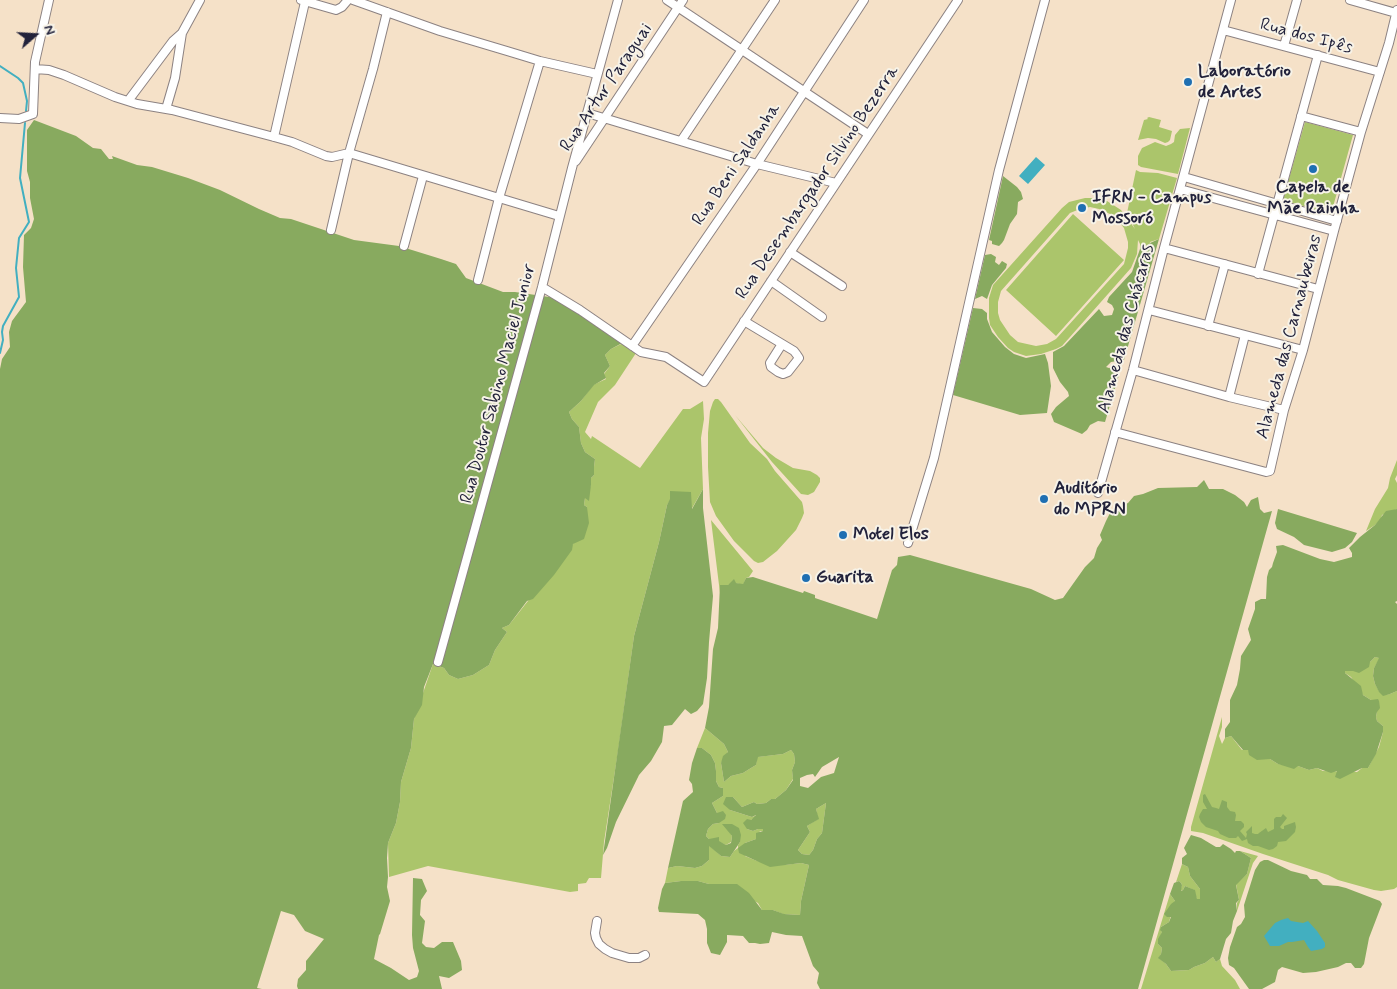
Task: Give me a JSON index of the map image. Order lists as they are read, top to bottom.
{
  "streets": {
    "street": [
      "Rua dos Ipês",
      "Rua Artur Paraguai",
      "Rua Beni Saldanha",
      "Rua Desembargador Silvino Bezerra",
      "Alameda das Chácaras",
      "Alameda das Carnaubeiras",
      "Rua Doutor Sabino Maciel Junior"
    ]
  },
  "crossings": [
    ["Rua dos Ipês", "Alameda das Chácaras"],
    ["Rua dos Ipês", "Alameda das Carnaubeiras"],
    ["Rua Artur Paraguai", "Rua Doutor Sabino Maciel Junior"],
    ["Rua Beni Saldanha", "Rua Desembargador Silvino Bezerra"],
    ["Alameda das Chácaras", "Alameda das Carnaubeiras"]
  ],
  "places": [
    "Laboratório de Artes",
    "Capela de Mãe Rainha",
    "IFRN - Campus Mossoró",
    "Auditório do MPRN",
    "Motel Elos",
    "Guarita"
  ],
  "north": "right"
}
